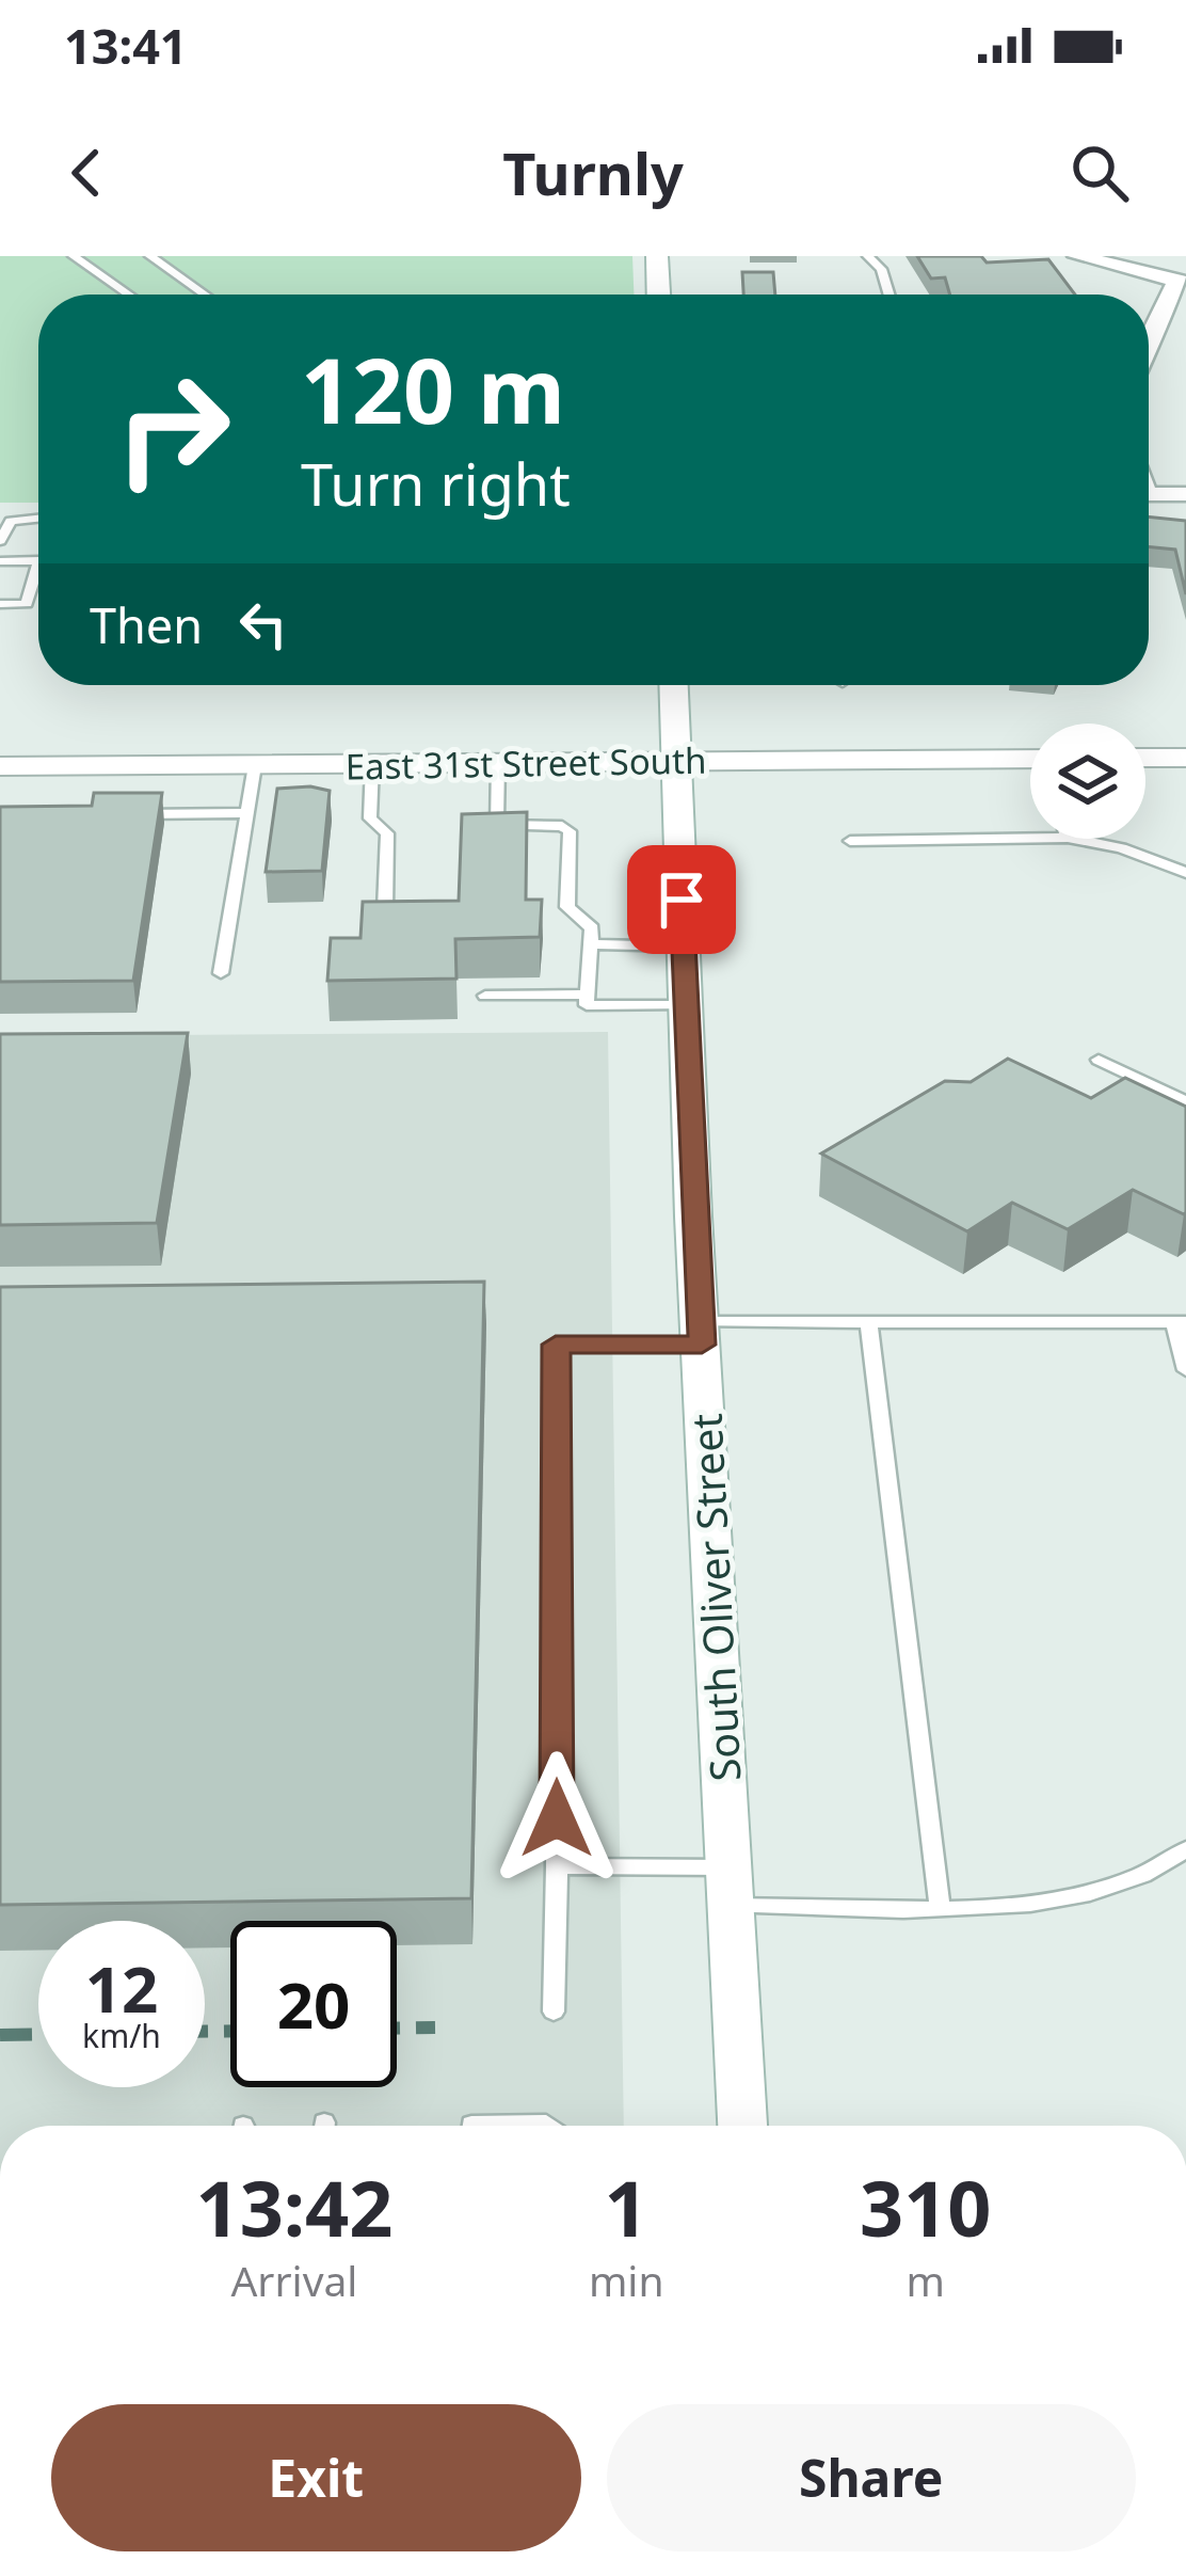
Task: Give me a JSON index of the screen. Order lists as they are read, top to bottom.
{
  "streets": {
    "main road": ["East 31st Street South", "South Oliver Street"]
  },
  "crossings": [
    ["East 31st Street South", "South Oliver Street"]
  ],
  "page": {
    "status": "13:41",
    "header": "Turnly",
    "turn": ["120 m", "Turn right"],
    "then": "Then",
    "speed": "12 km/h",
    "limit": "20",
    "eta": [
      "13:42",
      "Arrival",
      "1",
      "min",
      "310",
      "m"
    ],
    "buttons": ["Exit", "Share"]
  }
}
